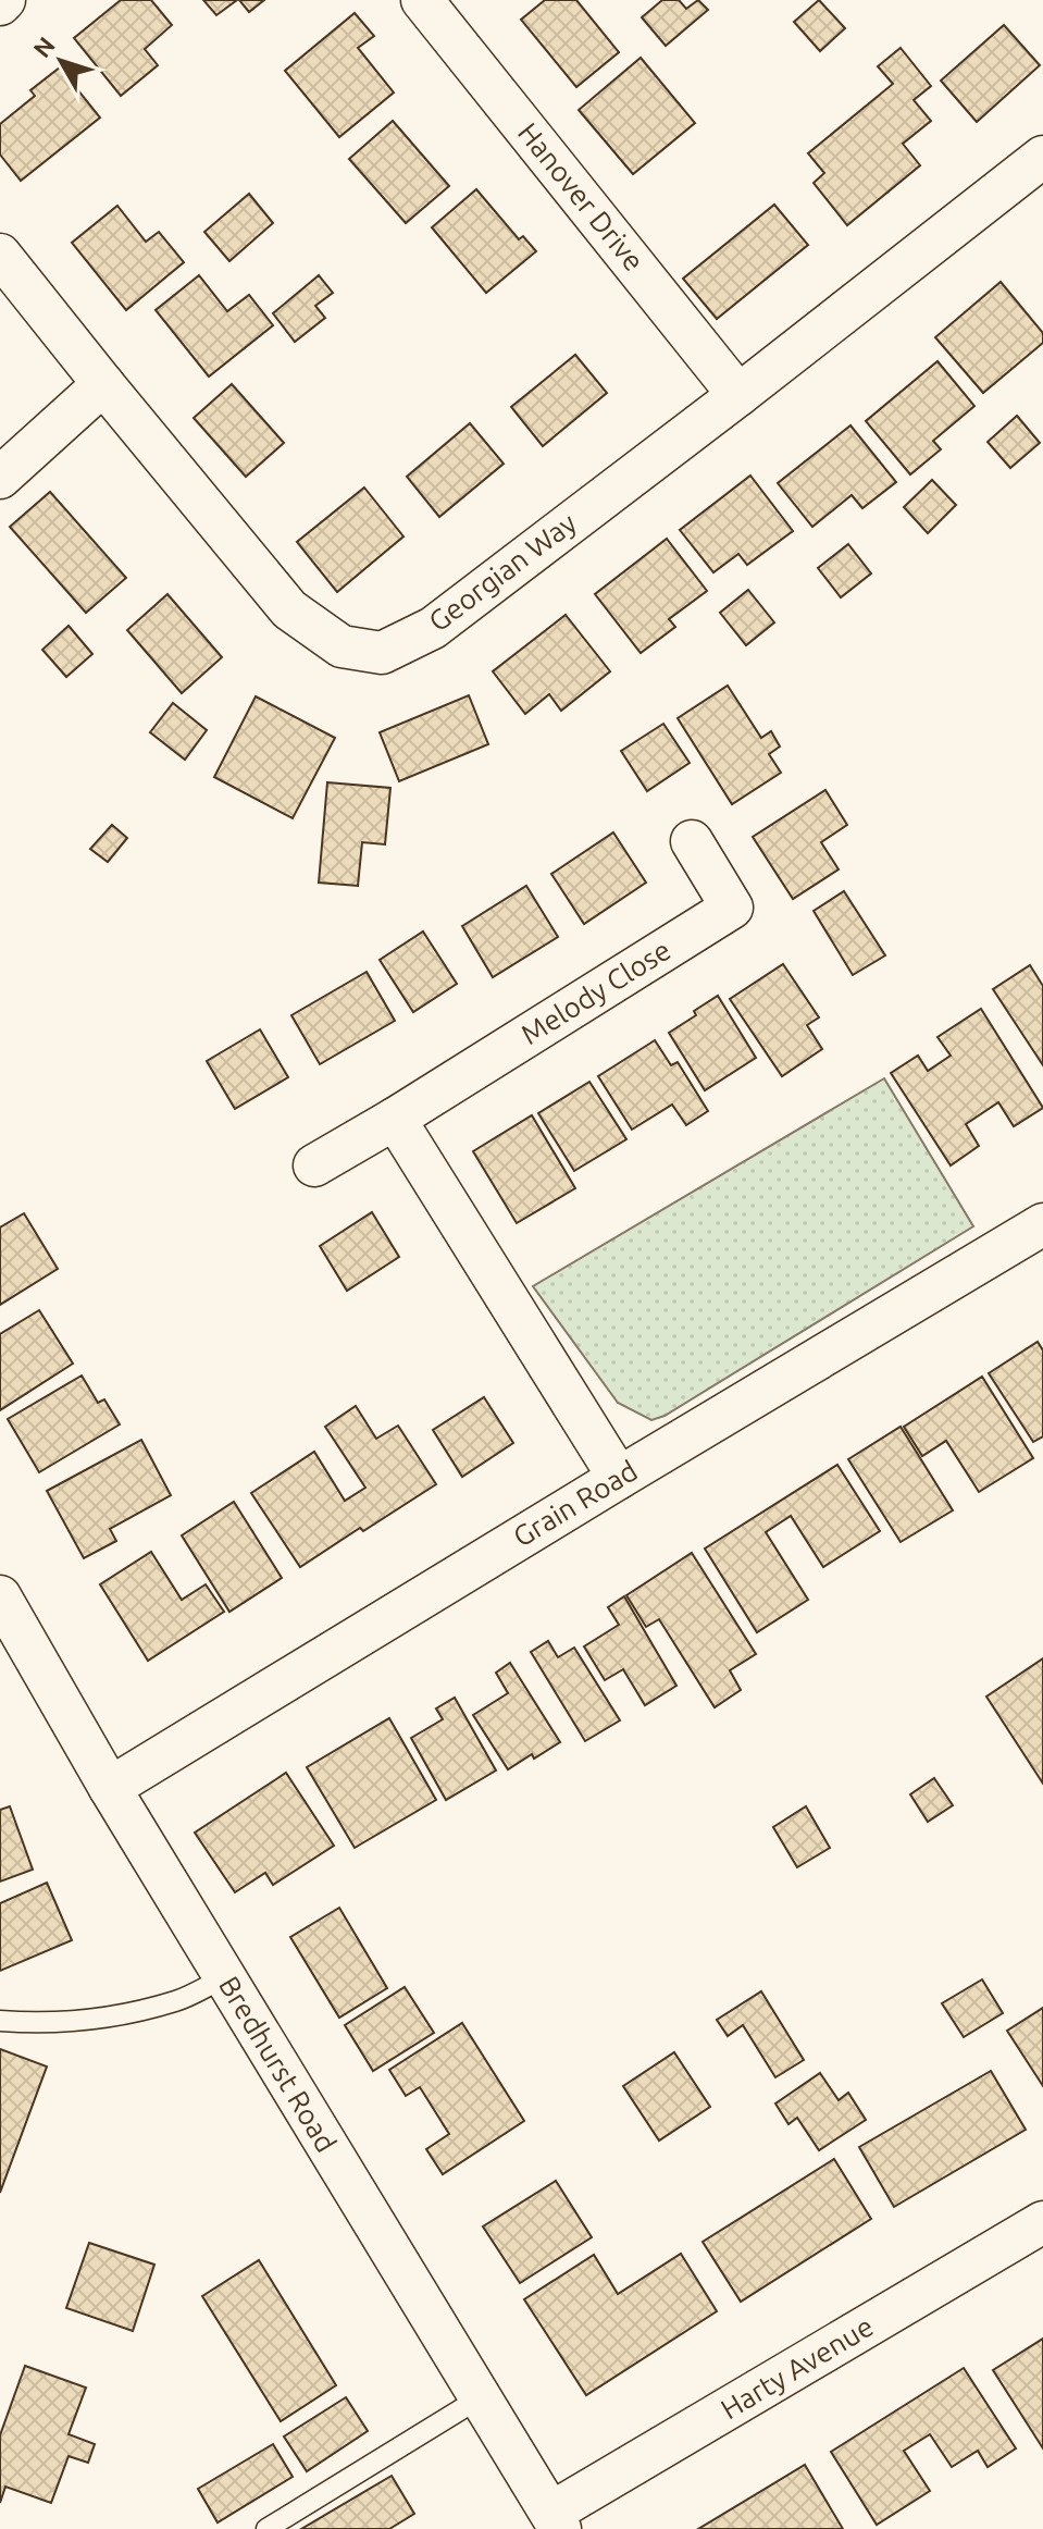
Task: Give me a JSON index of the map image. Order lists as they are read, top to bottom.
{
  "streets": {
    "street": [
      "Hanover Drive",
      "Georgian Way",
      "Melody Close",
      "Grain Road",
      "Bredhurst Road",
      "Harty Avenue"
    ]
  },
  "crossings": [
    ["Hanover Drive", "Georgian Way"],
    ["Grain Road", "Bredhurst Road"],
    ["Bredhurst Road", "Harty Avenue"]
  ],
  "north": "top left"
}
